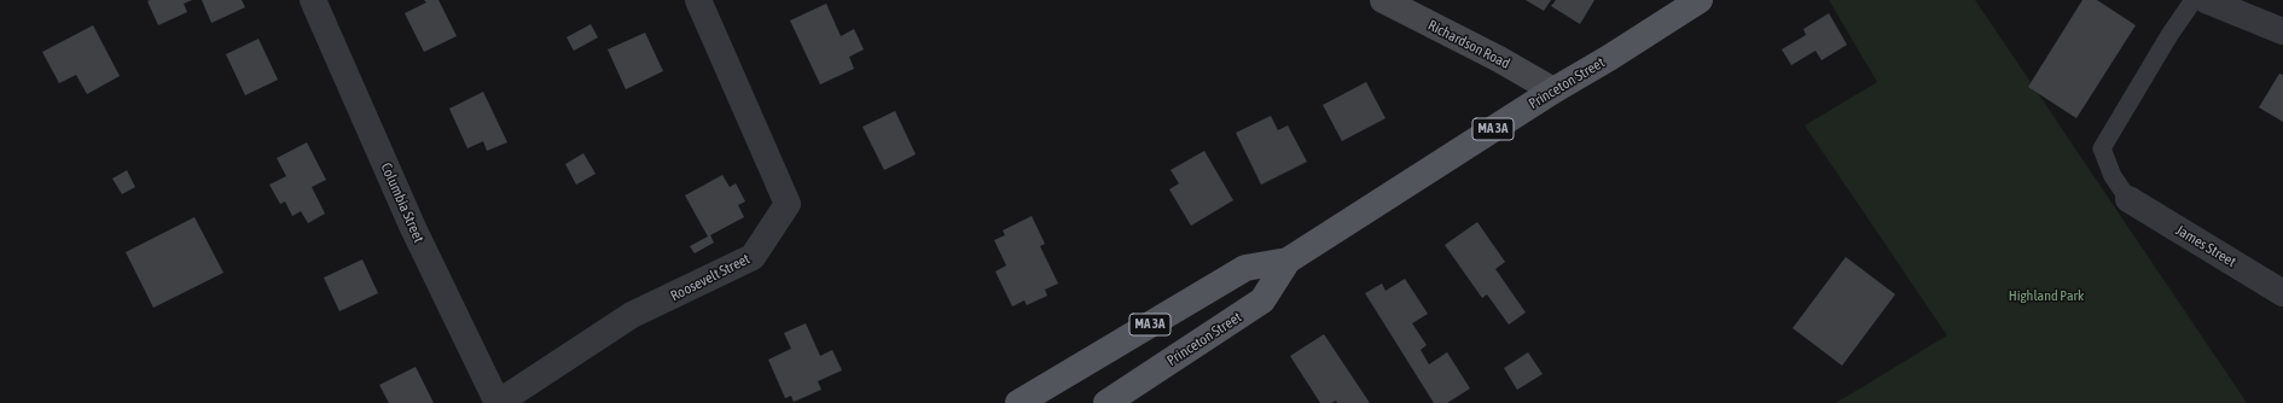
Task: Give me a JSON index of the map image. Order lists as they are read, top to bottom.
{
  "streets": {
    "main road": ["Princeton Street", "MA 3A"],
    "street": [
      "Richardson Road",
      "Columbia Street",
      "James Street",
      "Roosevelt Street"
    ]
  },
  "crossings": [
    ["Richardson Road", "Princeton Street"],
    ["Columbia Street", "Roosevelt Street"]
  ],
  "parks": ["Highland Park"]
}
